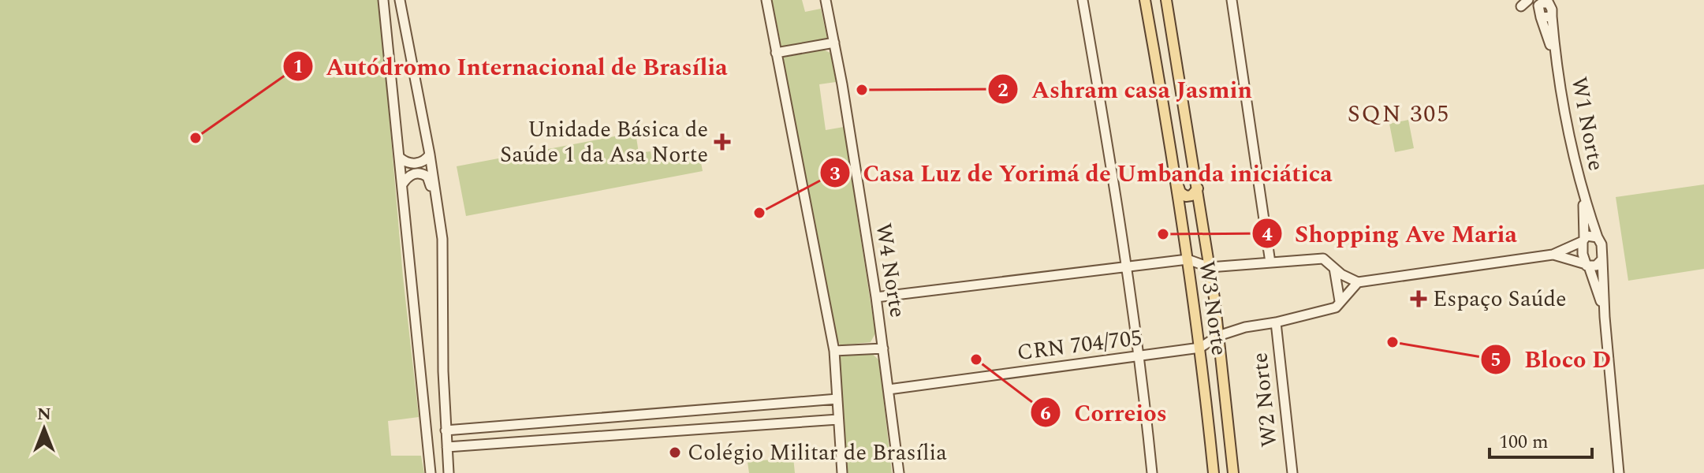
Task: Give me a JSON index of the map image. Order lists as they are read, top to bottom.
{
  "streets": {
    "main road": ["W3 Norte"],
    "street": [
      "W1 Norte",
      "W4 Norte",
      "CRN 704/705",
      "W2 Norte"
    ]
  },
  "crossings": [
    ["W4 Norte", "CRN 704/705"],
    ["W3 Norte", "CRN 704/705"]
  ],
  "districts": ["SQN 305"],
  "places": {
    "other": [
      "Ashram casa Jasmin",
      "Autódromo Internacional de Brasília",
      "Casa Luz de Yorimá de Umbanda iniciática",
      "Shopping Ave Maria",
      "Bloco D",
      "Correios",
      "Colégio Militar de Brasília"
    ],
    "health": ["Unidade Básica de Saúde 1 da Asa Norte", "Espaço Saúde"]
  },
  "scale_bar": "100 m",
  "north": "top"
}
